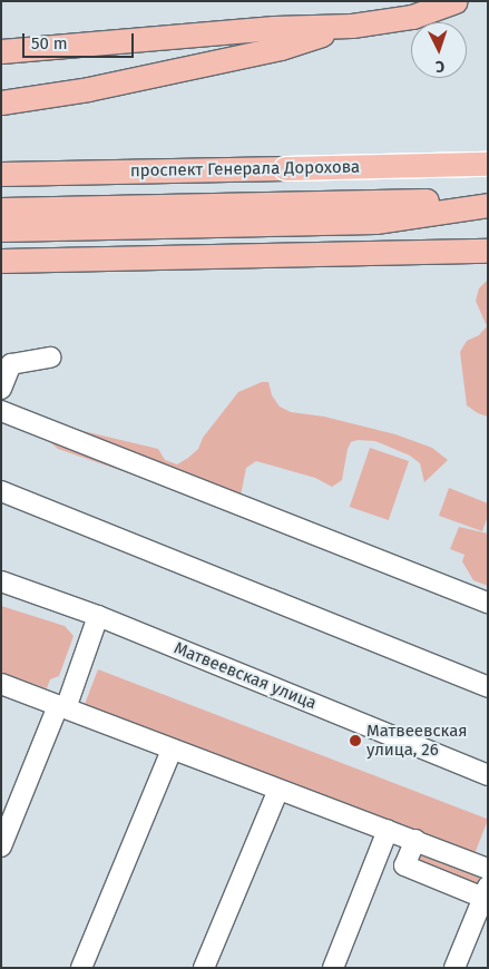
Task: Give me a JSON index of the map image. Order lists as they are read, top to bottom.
{
  "streets": {
    "main road": ["проспект Генерала Дорохова"],
    "street": ["Матвеевская улица"]
  },
  "places": ["Матвеевская улица, 26"],
  "scale_bar": "50 m",
  "north": "bottom"
}
